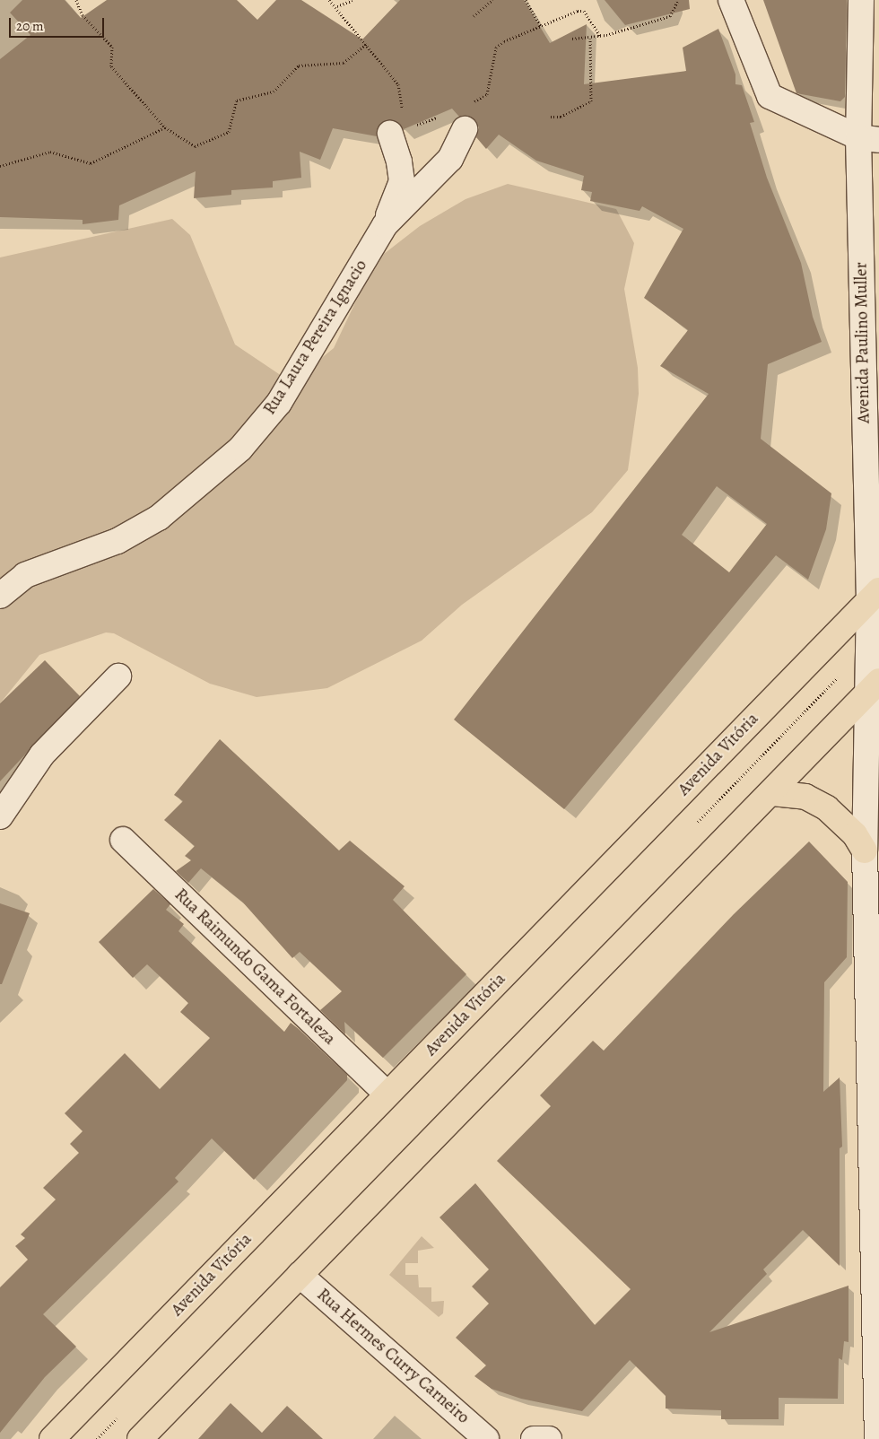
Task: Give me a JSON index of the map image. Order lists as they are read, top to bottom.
{
  "streets": {
    "main road": ["Avenida Vitória"],
    "street": [
      "Rua Laura Pereira Ignacio",
      "Avenida Paulino Muller",
      "Rua Raimundo Gama Fortaleza",
      "Rua Hermes Curry Carneiro"
    ]
  },
  "crossings": [
    ["Avenida Paulino Muller", "Avenida Vitória"],
    ["Avenida Vitória", "Rua Raimundo Gama Fortaleza"]
  ],
  "scale_bar": "20 m"
}
